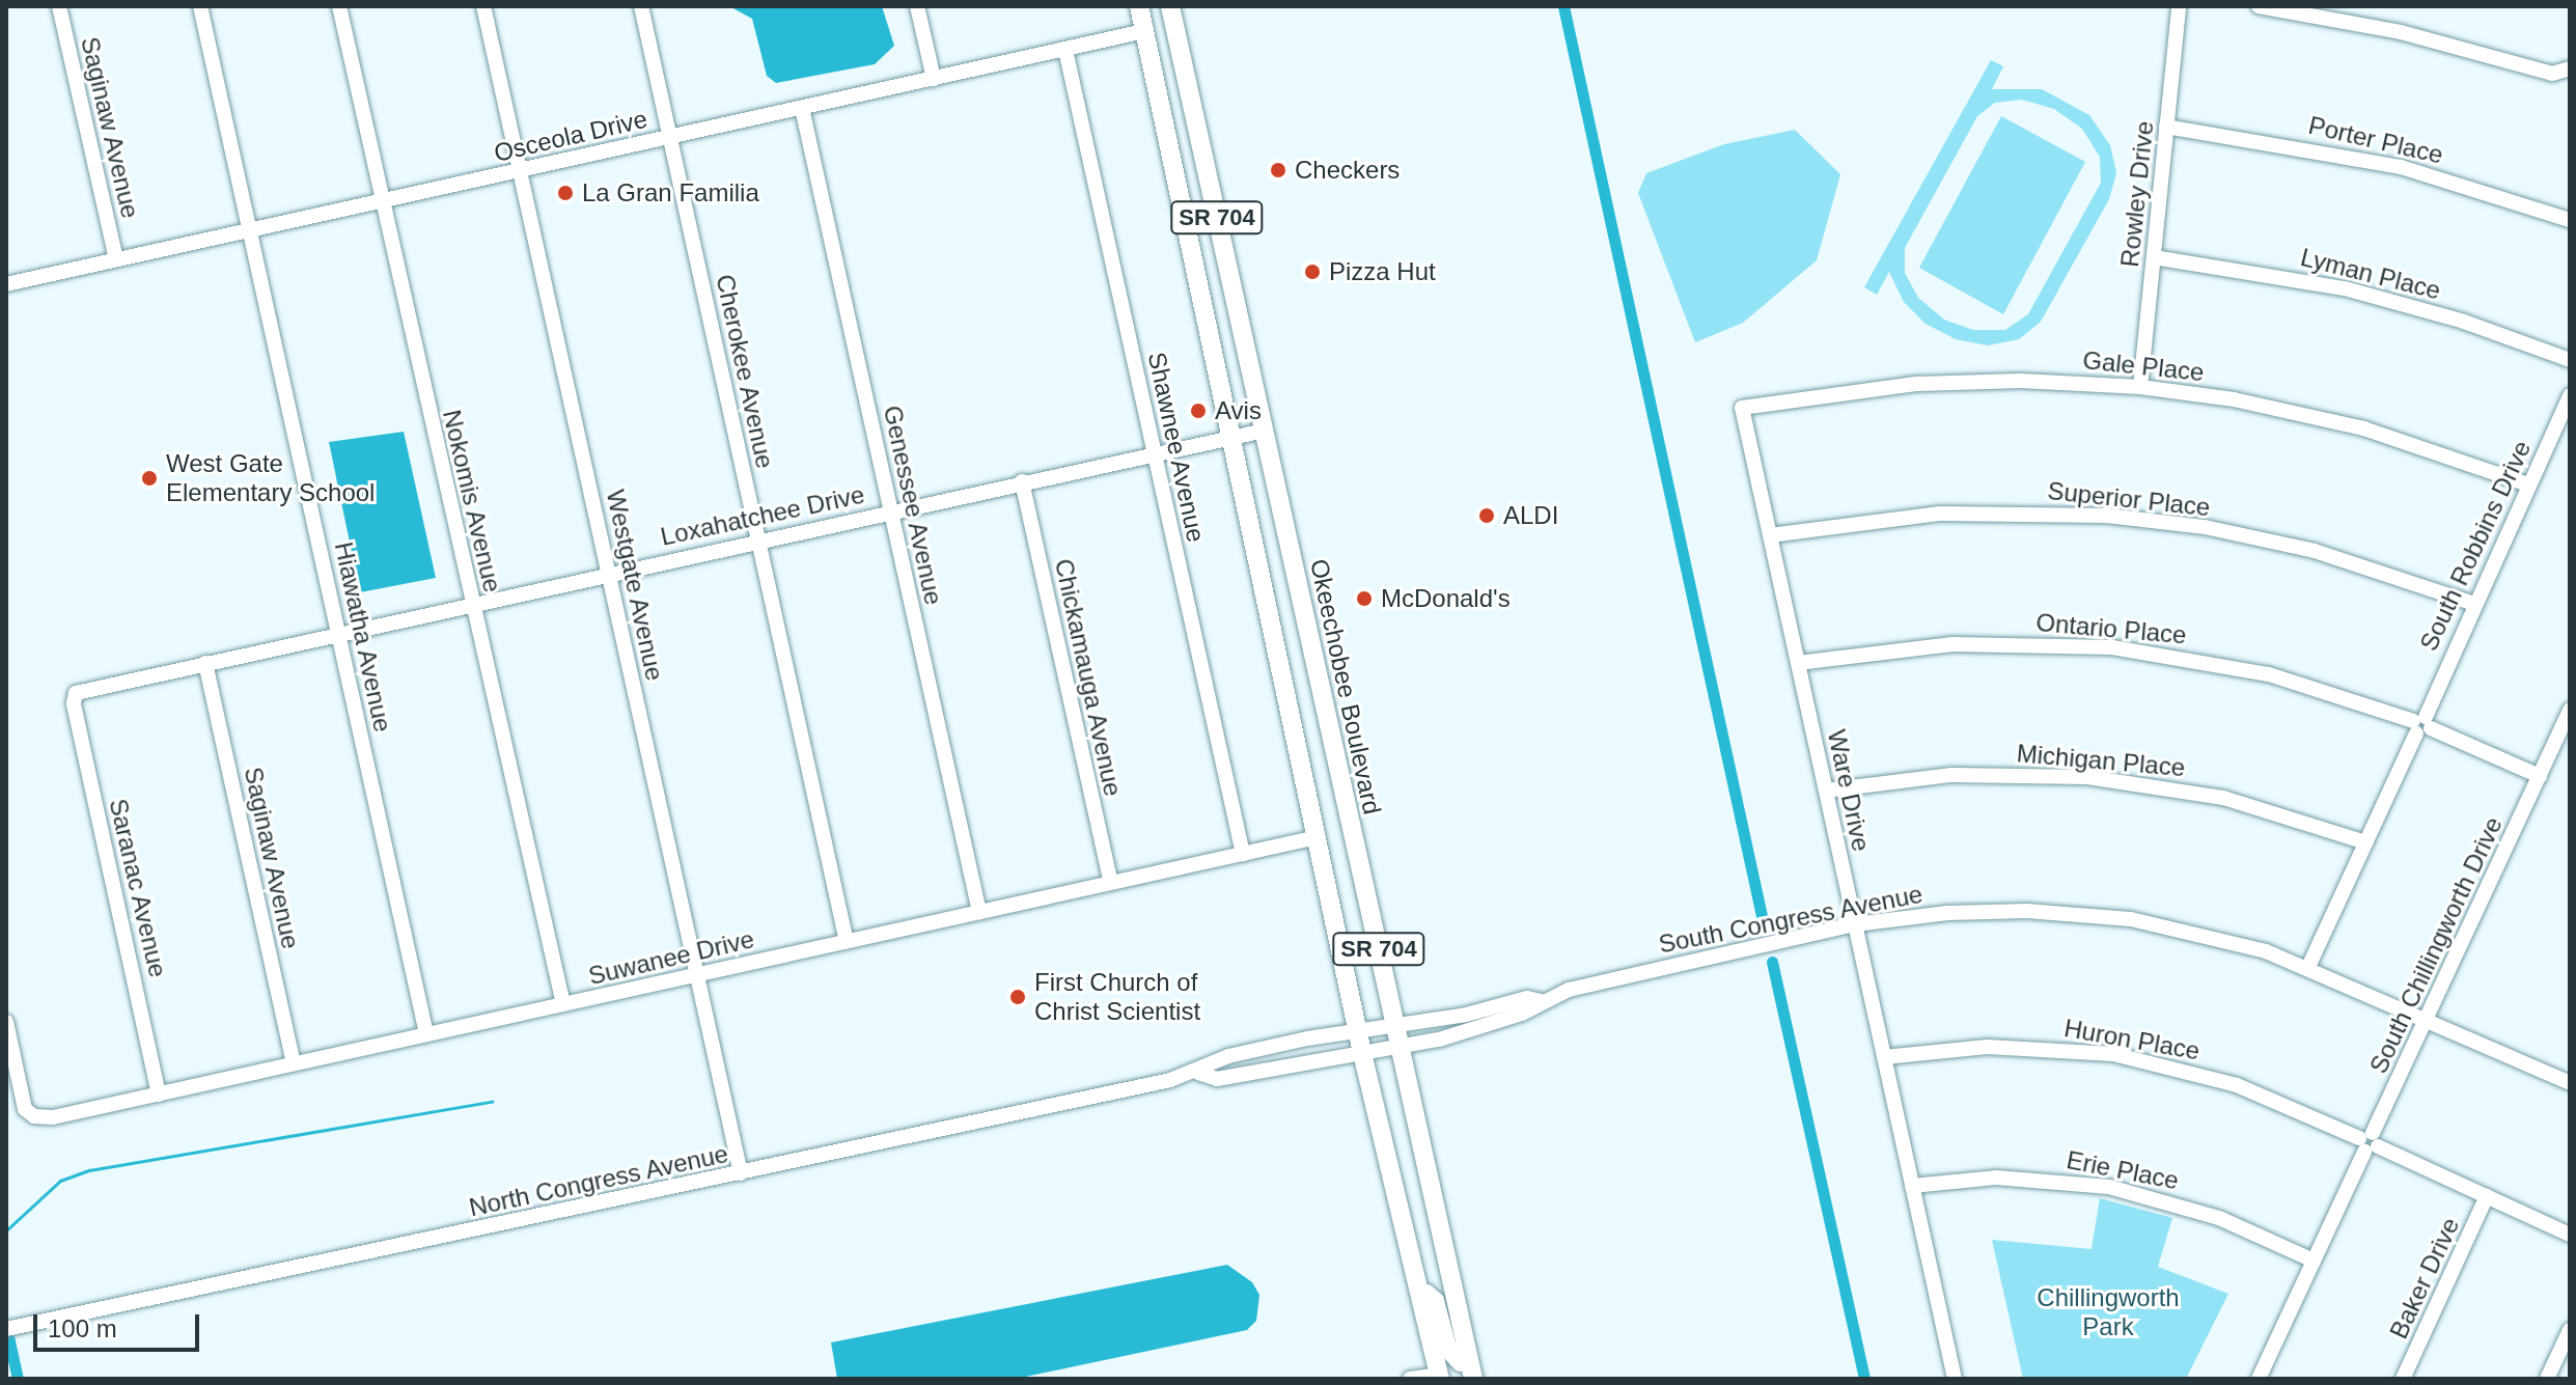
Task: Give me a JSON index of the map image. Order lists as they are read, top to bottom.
{
  "streets": {
    "main road": ["SR 704", "Okeechobee Boulevard"],
    "street": [
      "Saginaw Avenue",
      "Osceola Drive",
      "Porter Place",
      "Rowley Drive",
      "Lyman Place",
      "Gale Place",
      "Cherokee Avenue",
      "Shawnee Avenue",
      "Superior Place",
      "Nokomis Avenue",
      "Genessee Avenue",
      "Loxahatchee Drive",
      "South Robbins Drive",
      "Westgate Avenue",
      "Ontario Place",
      "Hiawatha Avenue",
      "Chickamauga Avenue",
      "Michigan Place",
      "Ware Drive",
      "Saranac Avenue",
      "South Congress Avenue",
      "South Chillingworth Drive",
      "Suwanee Drive",
      "Huron Place",
      "Erie Place",
      "North Congress Avenue",
      "Baker Drive"
    ]
  },
  "crossings": [
    ["Saginaw Avenue", "Osceola Drive"],
    ["Saginaw Avenue", "Loxahatchee Drive"],
    ["Saginaw Avenue", "Suwanee Drive"],
    ["Osceola Drive", "SR 704"],
    ["Osceola Drive", "Cherokee Avenue"],
    ["Osceola Drive", "Shawnee Avenue"],
    ["Osceola Drive", "Nokomis Avenue"],
    ["Osceola Drive", "Genessee Avenue"],
    ["Osceola Drive", "Westgate Avenue"],
    ["Osceola Drive", "Hiawatha Avenue"],
    ["Porter Place", "Rowley Drive"],
    ["Rowley Drive", "Lyman Place"],
    ["Rowley Drive", "Gale Place"],
    ["SR 704", "Loxahatchee Drive"],
    ["SR 704", "Suwanee Drive"],
    ["SR 704", "North Congress Avenue"],
    ["Gale Place", "South Robbins Drive"],
    ["Gale Place", "Ware Drive"],
    ["Cherokee Avenue", "Loxahatchee Drive"],
    ["Cherokee Avenue", "Suwanee Drive"],
    ["Shawnee Avenue", "Loxahatchee Drive"],
    ["Shawnee Avenue", "Suwanee Drive"],
    ["Superior Place", "South Robbins Drive"],
    ["Superior Place", "Ware Drive"],
    ["Nokomis Avenue", "Loxahatchee Drive"],
    ["Nokomis Avenue", "Suwanee Drive"],
    ["Genessee Avenue", "Loxahatchee Drive"],
    ["Genessee Avenue", "Suwanee Drive"],
    ["Loxahatchee Drive", "Westgate Avenue"],
    ["Loxahatchee Drive", "Hiawatha Avenue"],
    ["Loxahatchee Drive", "Chickamauga Avenue"],
    ["Loxahatchee Drive", "Okeechobee Boulevard"],
    ["Loxahatchee Drive", "Saranac Avenue"],
    ["South Robbins Drive", "Ontario Place"],
    ["South Robbins Drive", "Michigan Place"],
    ["South Robbins Drive", "South Congress Avenue"],
    ["Westgate Avenue", "Suwanee Drive"],
    ["Westgate Avenue", "North Congress Avenue"],
    ["Ontario Place", "Ware Drive"],
    ["Ontario Place", "South Chillingworth Drive"],
    ["Hiawatha Avenue", "Suwanee Drive"],
    ["Chickamauga Avenue", "Suwanee Drive"],
    ["Okeechobee Boulevard", "South Congress Avenue"],
    ["Okeechobee Boulevard", "North Congress Avenue"],
    ["Michigan Place", "Ware Drive"],
    ["Ware Drive", "South Congress Avenue"],
    ["Ware Drive", "Huron Place"],
    ["Ware Drive", "Erie Place"],
    ["Saranac Avenue", "Suwanee Drive"],
    ["South Congress Avenue", "South Chillingworth Drive"],
    ["South Congress Avenue", "North Congress Avenue"],
    ["South Chillingworth Drive", "Huron Place"],
    ["South Chillingworth Drive", "Erie Place"],
    ["Huron Place", "Baker Drive"]
  ],
  "parks": ["Chillingworth Park"],
  "places": [
    "Checkers",
    "La Gran Familia",
    "Pizza Hut",
    "Avis",
    "West Gate Elementary School",
    "ALDI",
    "McDonald's",
    "First Church of Christ Scientist"
  ],
  "scale_bar": "100 m"
}
